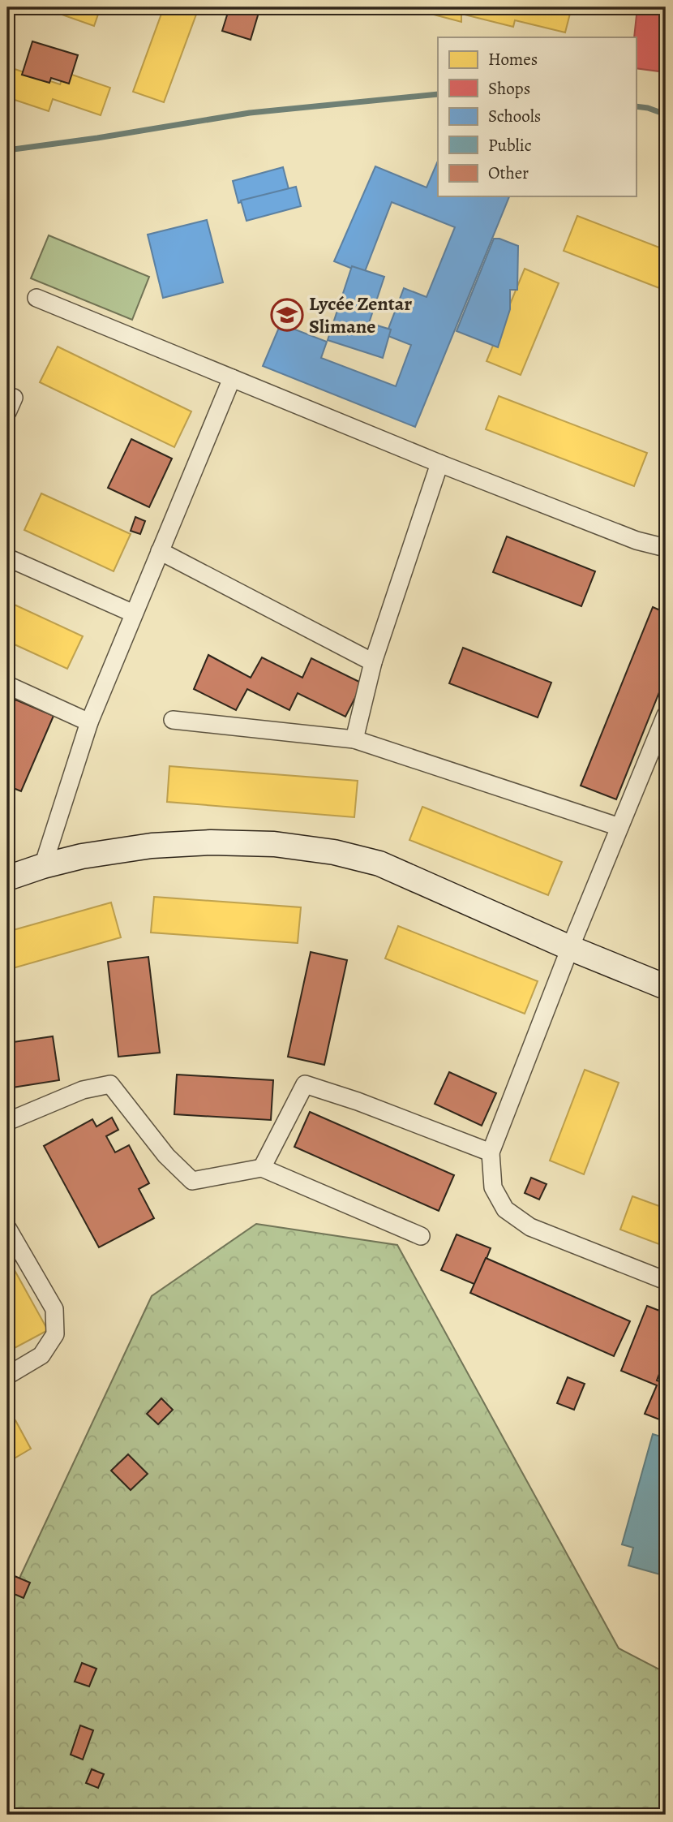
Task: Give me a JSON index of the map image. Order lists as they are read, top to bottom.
{
  "places": {
    "school or university": ["Lycée Zentar Slimane"]
  },
  "legend": [
    "Homes",
    "Shops",
    "Schools",
    "Public",
    "Other"
  ]
}
